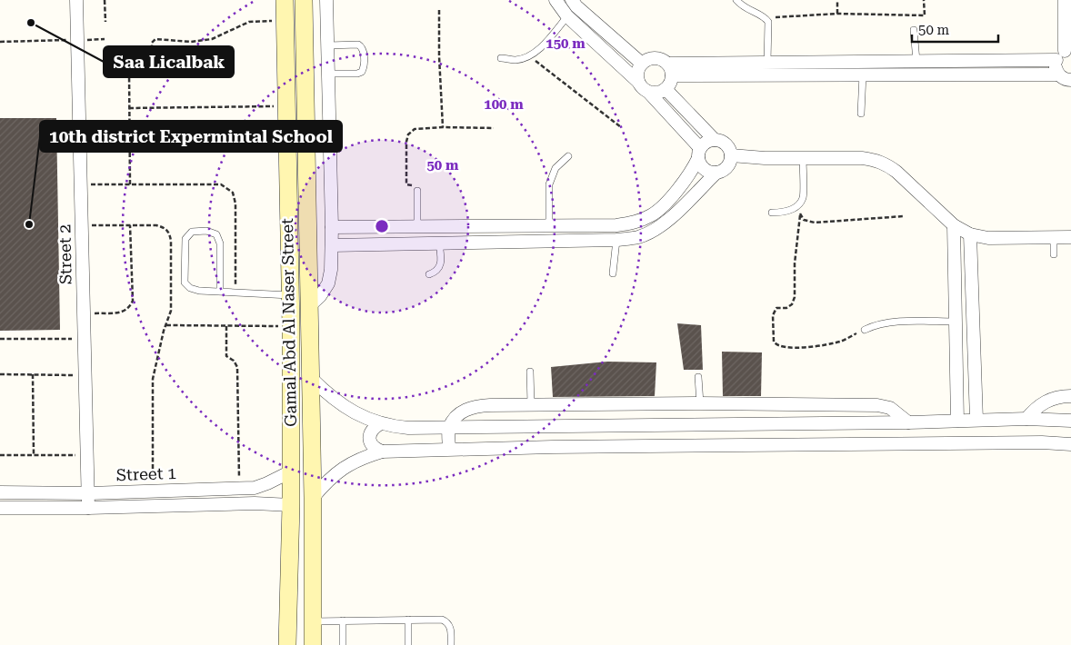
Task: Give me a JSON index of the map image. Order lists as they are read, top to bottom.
{
  "streets": {
    "main road": ["Gamal Abd Al Naser Street"],
    "street": ["Street 2", "Street 1"]
  },
  "crossings": [
    ["Street 2", "Street 1"],
    ["Gamal Abd Al Naser Street", "Street 1"]
  ],
  "places": ["Saa Licalbak", "10th district Expermintal School"],
  "scale_bar": "50 m",
  "rings": ["150 m", "100 m", "50 m"]
}
